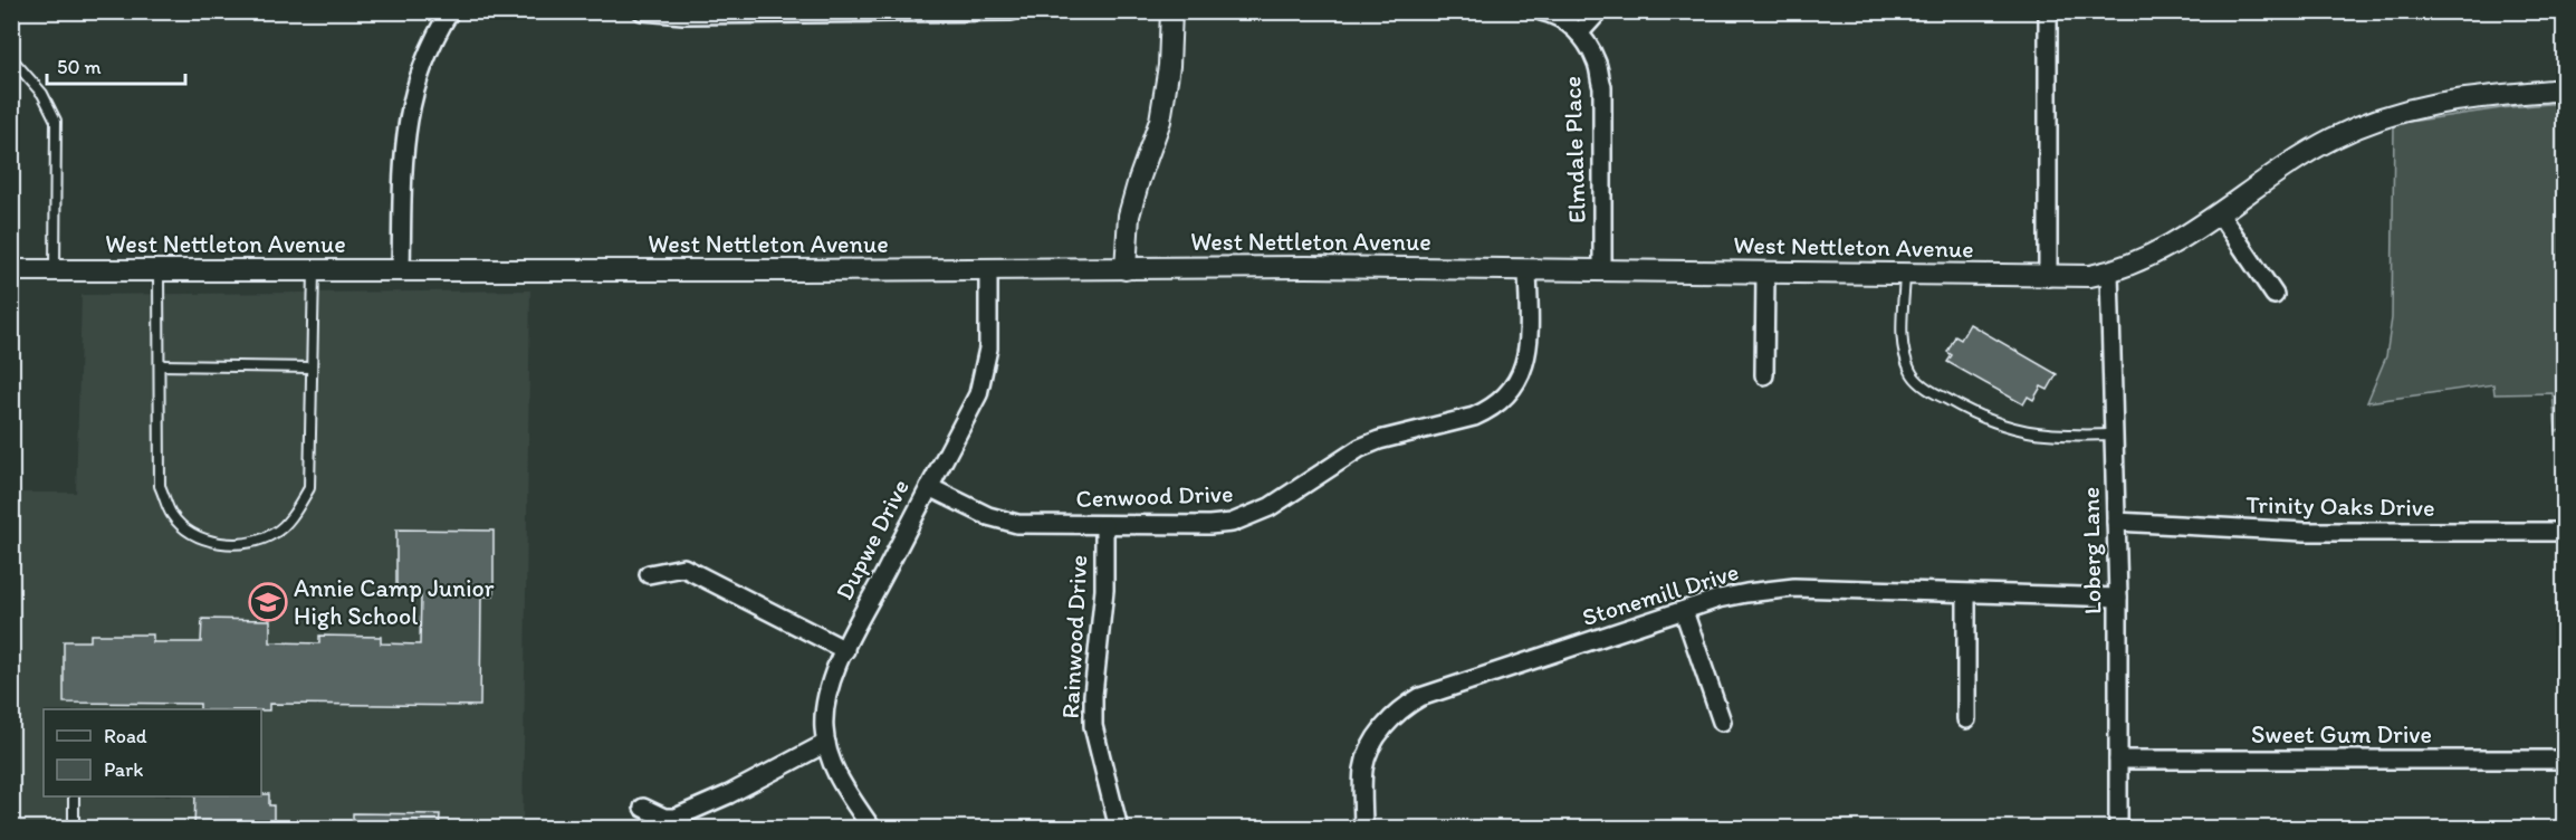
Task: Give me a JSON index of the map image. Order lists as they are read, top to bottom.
{
  "streets": {
    "street": [
      "Elmdale Place",
      "West Nettleton Avenue",
      "Cenwood Drive",
      "Trinity Oaks Drive",
      "Dupwe Drive",
      "Loberg Lane",
      "Stonemill Drive",
      "Rainwood Drive",
      "Sweet Gum Drive"
    ]
  },
  "crossings": [
    ["Elmdale Place", "West Nettleton Avenue"],
    ["West Nettleton Avenue", "Cenwood Drive"],
    ["West Nettleton Avenue", "Dupwe Drive"],
    ["West Nettleton Avenue", "Loberg Lane"],
    ["Cenwood Drive", "Dupwe Drive"],
    ["Cenwood Drive", "Rainwood Drive"],
    ["Trinity Oaks Drive", "Loberg Lane"],
    ["Loberg Lane", "Stonemill Drive"],
    ["Loberg Lane", "Sweet Gum Drive"]
  ],
  "places": {
    "school or university": ["Annie Camp Junior High School"]
  },
  "legend": ["Road", "Park"],
  "scale_bar": "50 m"
}
